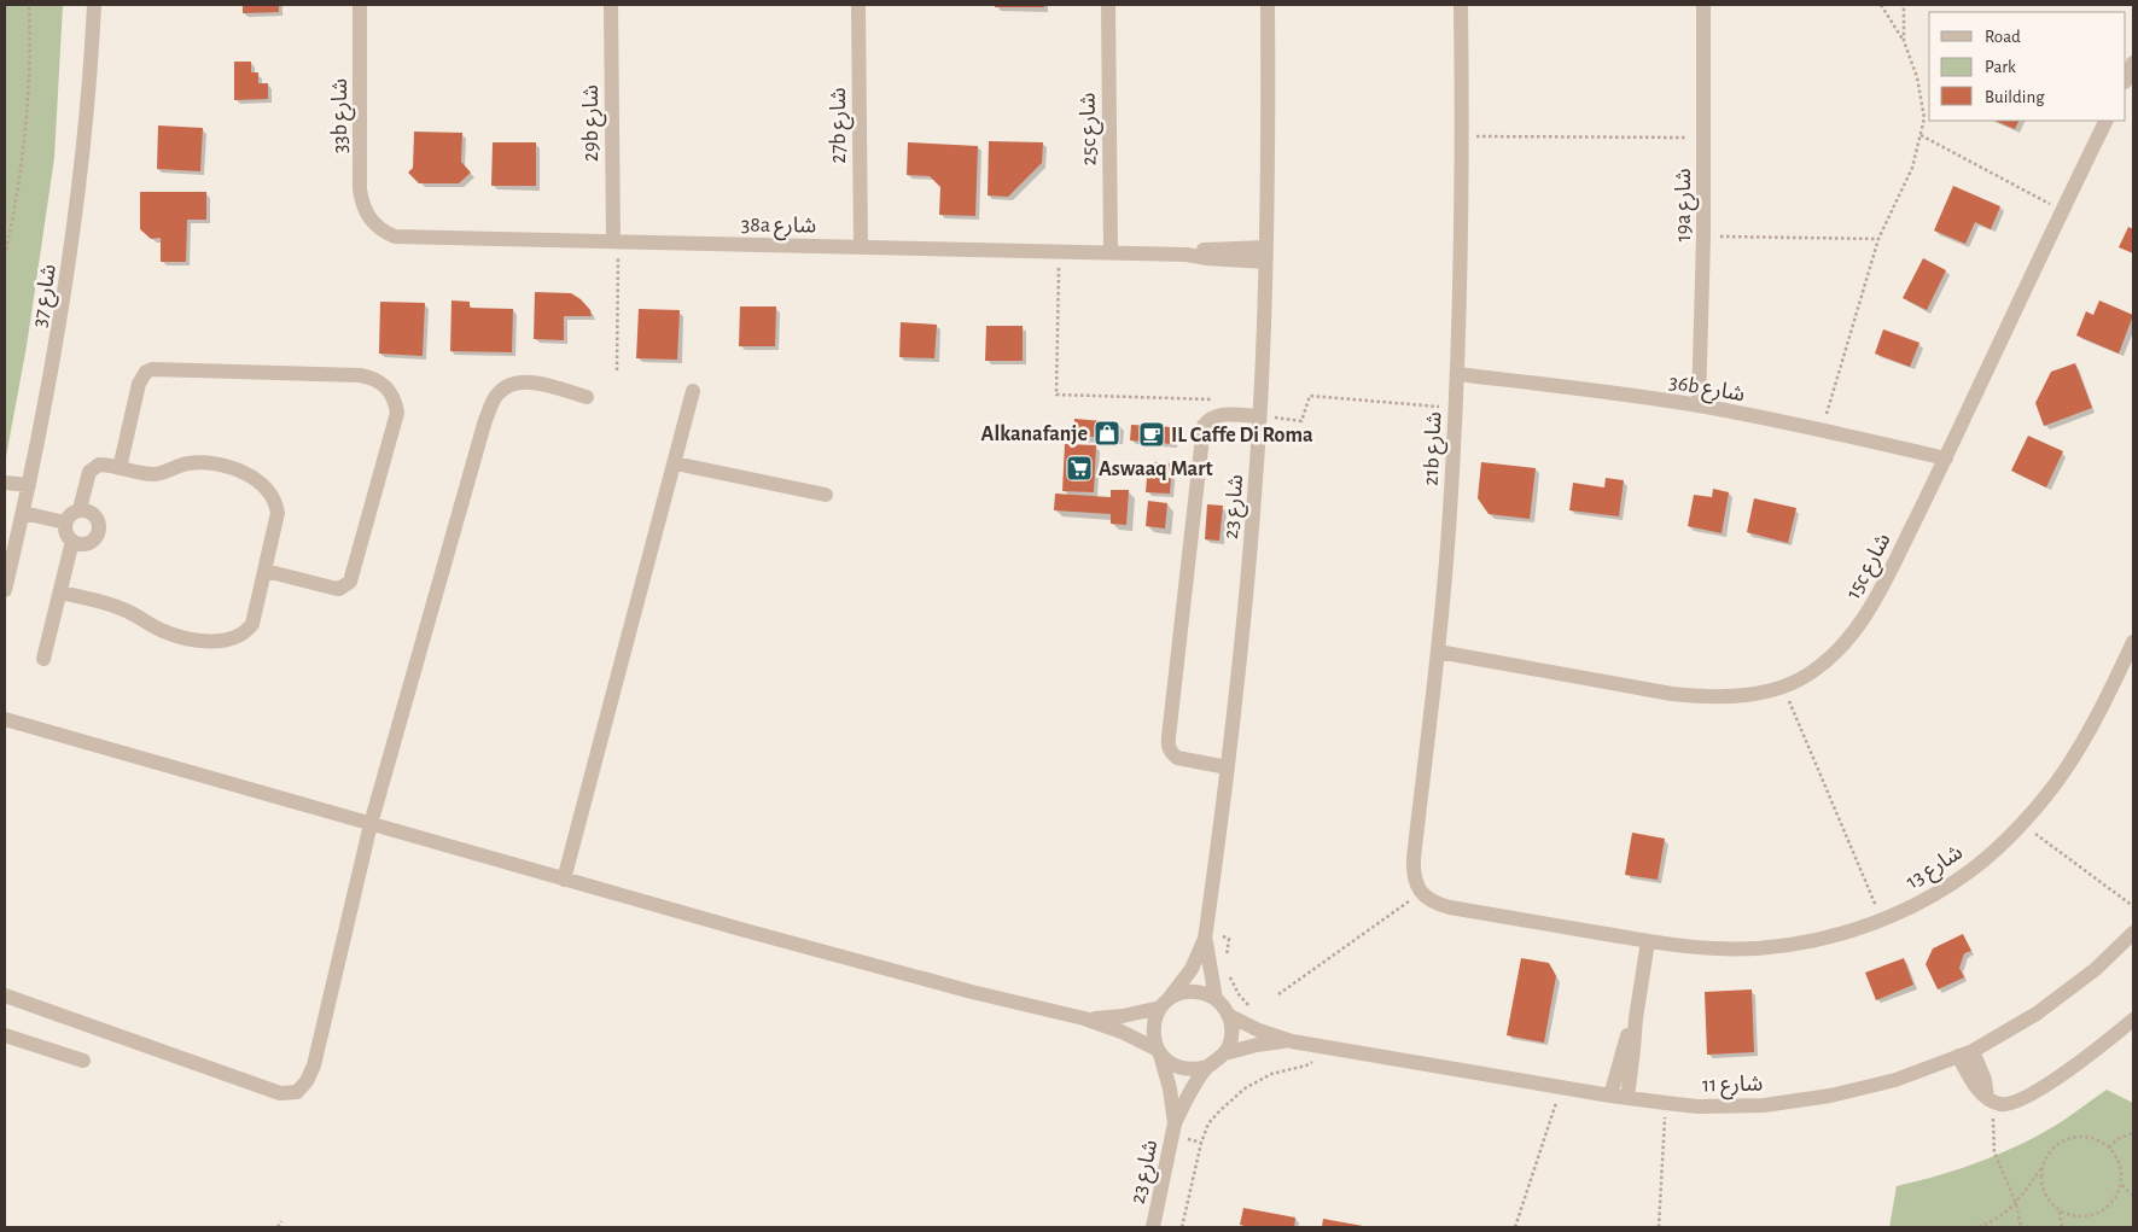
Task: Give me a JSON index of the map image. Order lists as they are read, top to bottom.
{
  "streets": {
    "street": [
      "33b شارع",
      "29b شارع",
      "27b شارع",
      "25c شارع",
      "19a شارع",
      "38a شارع",
      "شارع 37",
      "36b شارع",
      "21b شارع",
      "شارع 23",
      "15c شارع",
      "شارع 13",
      "شارع 11"
    ]
  },
  "crossings": [
    ["33b شارع", "38a شارع"],
    ["29b شارع", "38a شارع"],
    ["27b شارع", "38a شارع"],
    ["25c شارع", "38a شارع"],
    ["19a شارع", "36b شارع"],
    ["38a شارع", "شارع 23"],
    ["36b شارع", "21b شارع"],
    ["36b شارع", "15c شارع"],
    ["21b شارع", "15c شارع"],
    ["21b شارع", "شارع 13"],
    ["شارع 23", "شارع 11"]
  ],
  "places": {
    "shop": ["Alkanafanje"],
    "cafe": ["IL Caffe Di Roma"],
    "supermarket": ["Aswaaq Mart"]
  },
  "legend": ["Road", "Park", "Building"]
}
